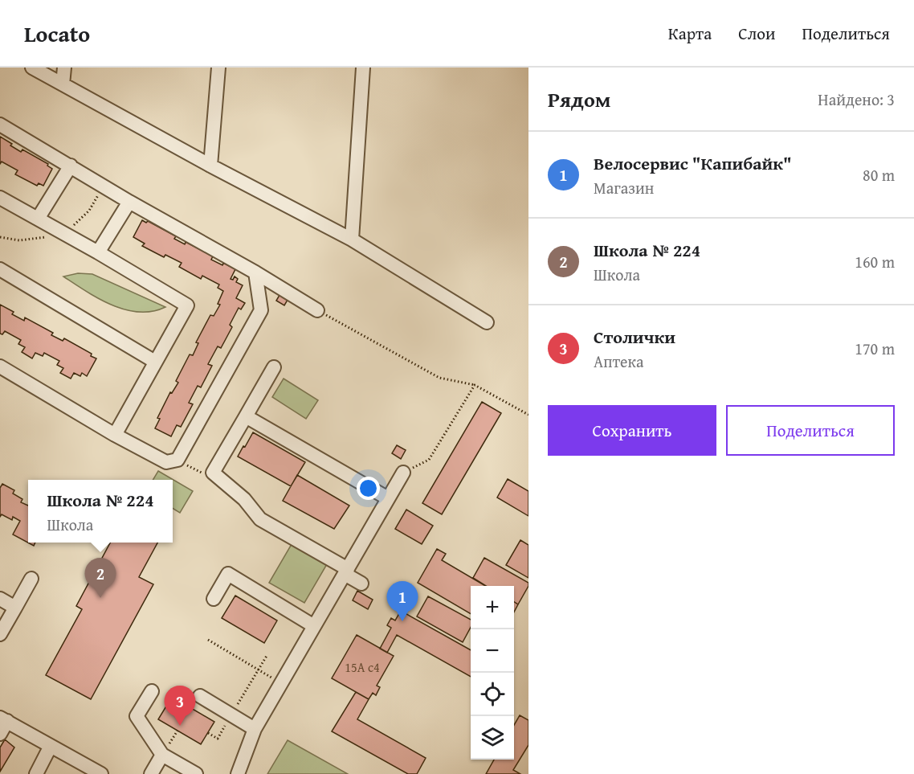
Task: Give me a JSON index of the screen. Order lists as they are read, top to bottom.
{
  "house_numbers": ["15А с4"],
  "page": {
    "header": "Locato",
    "nav": ["Карта", "Слои", "Поделиться"],
    "heading": ["Рядом", "Найдено: 3"],
    "list": [
      {
        "mark": "1",
        "name": "Велосервис \"Капибайк\"",
        "note": "Магазин",
        "value": "80 m"
      },
      {
        "mark": "2",
        "name": "Школа № 224",
        "note": "Школа",
        "value": "160 m"
      },
      {
        "mark": "3",
        "name": "Столички",
        "note": "Аптека",
        "value": "170 m"
      }
    ],
    "buttons": ["Сохранить", "Поделиться"],
    "popup": ["Школа № 224", "Школа"],
    "pins": ["2", "1", "3"],
    "map_buttons": ["+", "−"]
  }
}
